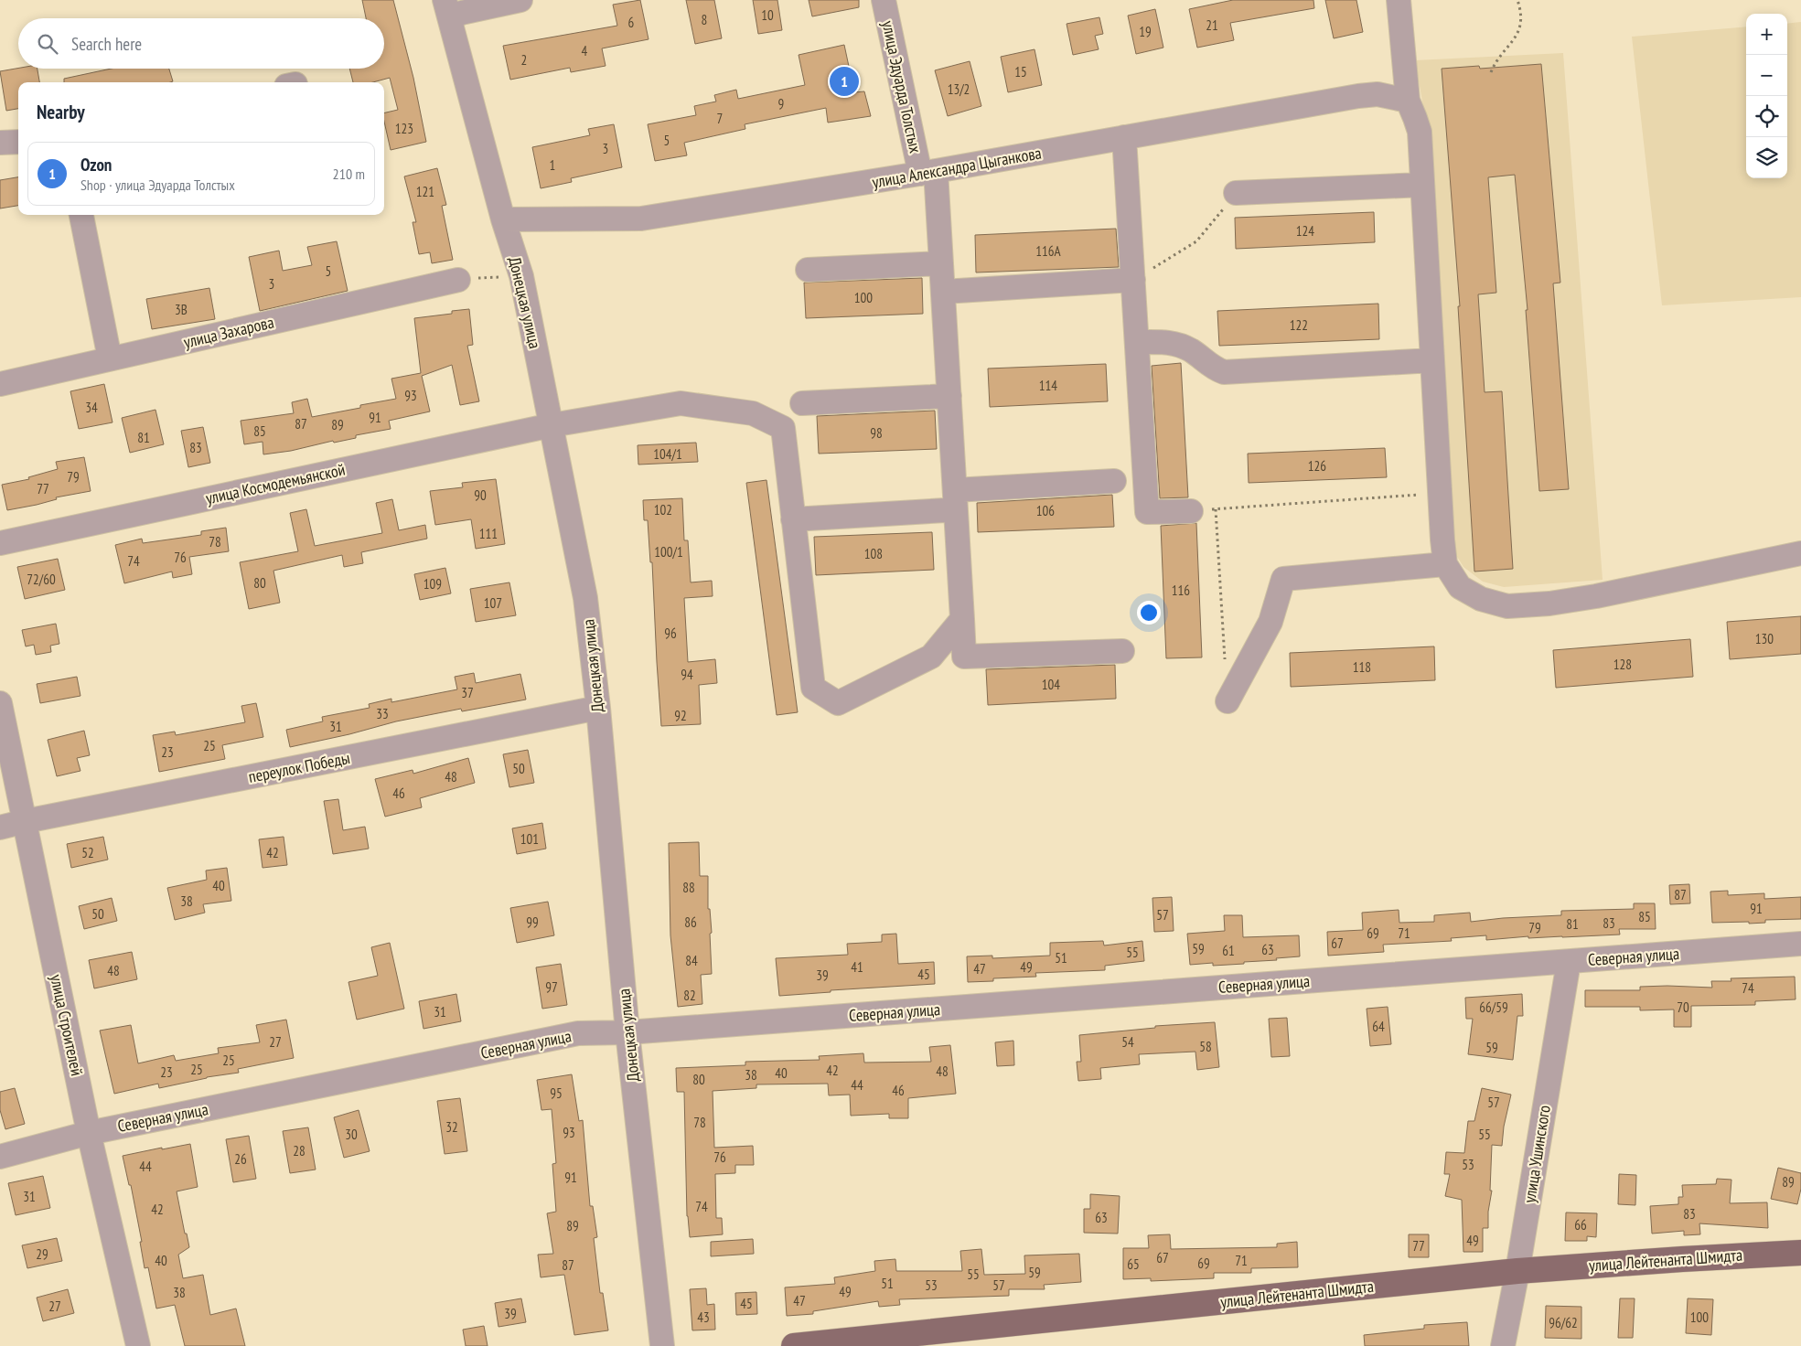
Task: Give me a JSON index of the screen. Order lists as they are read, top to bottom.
{
  "streets": {
    "main road": ["улица Лейтенанта Шмидта"],
    "street": [
      "улица Эдуарда Толстых",
      "улица Александра Цыганкова",
      "Донецкая улица",
      "улица Захарова",
      "улица Космодемьянской",
      "переулок Победы",
      "Северная улица",
      "улица Строителей",
      "улица Ушинского"
    ]
  },
  "crossings": [
    ["улица Эдуарда Толстых", "улица Александра Цыганкова"],
    ["улица Александра Цыганкова", "Донецкая улица"],
    ["Донецкая улица", "улица Космодемьянской"],
    ["Донецкая улица", "переулок Победы"],
    ["Донецкая улица", "Северная улица"],
    ["переулок Победы", "улица Строителей"],
    ["Северная улица", "улица Строителей"],
    ["Северная улица", "улица Ушинского"],
    ["улица Ушинского", "улица Лейтенанта Шмидта"]
  ],
  "house_numbers": [
    "10",
    "8",
    "6",
    "21",
    "19",
    "4",
    "2",
    "15",
    "13/2",
    "9",
    "7",
    "123",
    "5",
    "3",
    "1",
    "121",
    "124",
    "116А",
    "5",
    "3",
    "100",
    "3В",
    "122",
    "114",
    "93",
    "34",
    "91",
    "87",
    "89",
    "85",
    "98",
    "81",
    "83",
    "104/1",
    "126",
    "79",
    "77",
    "90",
    "102",
    "106",
    "111",
    "78",
    "100/1",
    "108",
    "76",
    "74",
    "72/60",
    "80",
    "109",
    "116",
    "107",
    "96",
    "130",
    "128",
    "118",
    "94",
    "104",
    "37",
    "33",
    "92",
    "31",
    "25",
    "23",
    "50",
    "48",
    "46",
    "101",
    "52",
    "42",
    "40",
    "88",
    "87",
    "38",
    "91",
    "50",
    "57",
    "85",
    "99",
    "86",
    "83",
    "81",
    "79",
    "69",
    "71",
    "67",
    "59",
    "63",
    "61",
    "55",
    "51",
    "84",
    "41",
    "49",
    "47",
    "48",
    "45",
    "39",
    "97",
    "74",
    "82",
    "66/59",
    "70",
    "31",
    "64",
    "27",
    "54",
    "58",
    "59",
    "25",
    "25",
    "42",
    "48",
    "23",
    "40",
    "38",
    "80",
    "44",
    "46",
    "95",
    "57",
    "78",
    "32",
    "93",
    "30",
    "55",
    "28",
    "76",
    "26",
    "53",
    "44",
    "91",
    "89",
    "31",
    "74",
    "42",
    "83",
    "63",
    "66",
    "89",
    "49",
    "77",
    "29",
    "67",
    "40",
    "71",
    "69",
    "65",
    "87",
    "59",
    "55",
    "51",
    "53",
    "57",
    "49",
    "38",
    "47",
    "45",
    "27",
    "39",
    "43",
    "100",
    "96/62"
  ],
  "page": {
    "map_buttons": ["+", "−"],
    "search": "Search here",
    "pins": "1",
    "heading": "Nearby",
    "list": [
      {
        "mark": "1",
        "name": "Ozon",
        "note": "Shop · улица Эдуарда Толстых",
        "value": "210 m"
      }
    ]
  }
}
